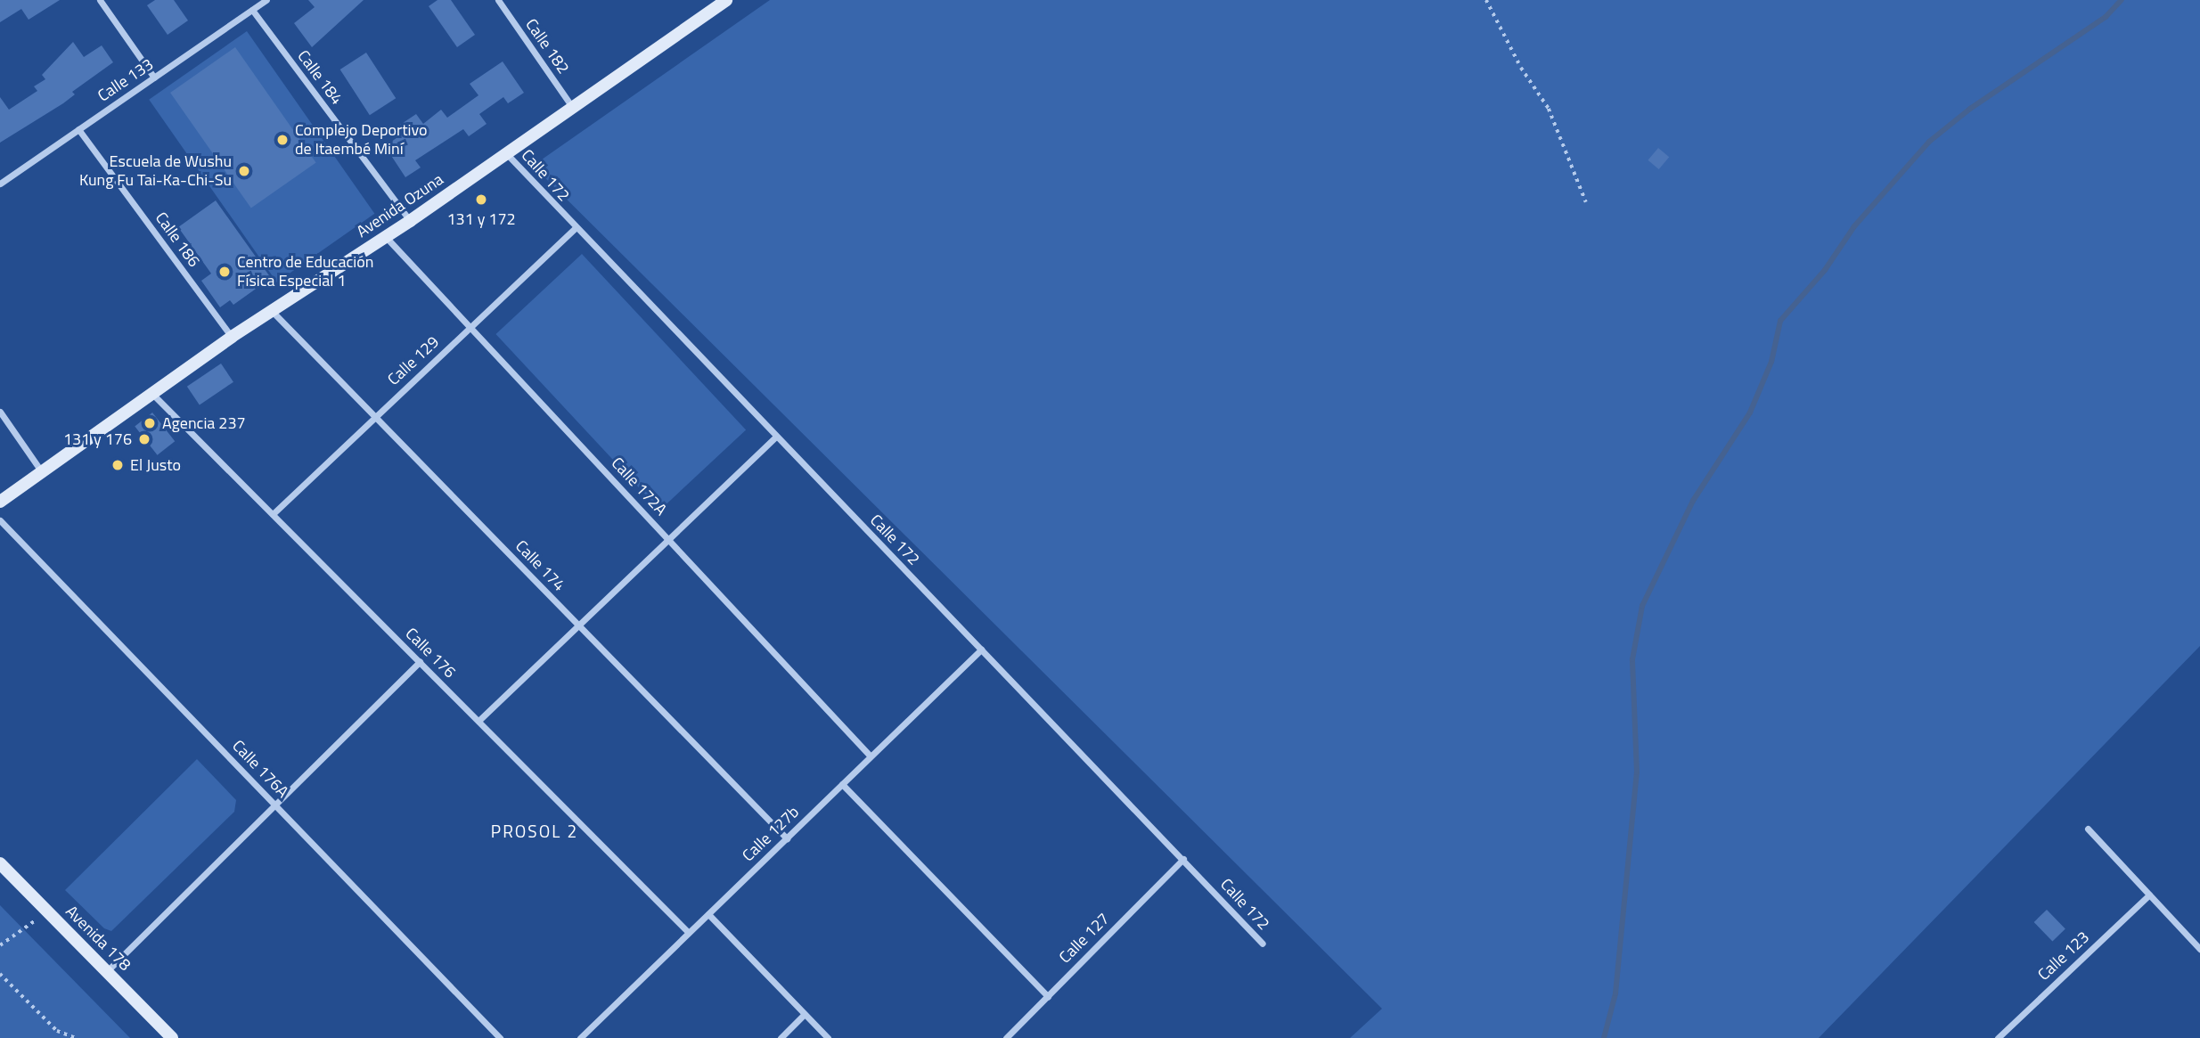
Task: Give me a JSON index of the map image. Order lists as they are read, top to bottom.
{
  "streets": {
    "main road": ["Avenida Ozuna", "Avenida 178"],
    "street": [
      "Calle 182",
      "Calle 184",
      "Calle 133",
      "Calle 172",
      "Calle 186",
      "Calle 129",
      "Calle 172A",
      "Calle 174",
      "Calle 176",
      "Calle 176A",
      "Calle 127b",
      "Calle 127",
      "Calle 123"
    ]
  },
  "crossings": [
    ["Calle 182", "Avenida Ozuna"],
    ["Calle 184", "Calle 133"],
    ["Calle 184", "Avenida Ozuna"],
    ["Calle 133", "Calle 186"],
    ["Calle 172", "Avenida Ozuna"],
    ["Calle 172", "Calle 129"],
    ["Calle 172", "Calle 127b"],
    ["Calle 172", "Calle 127"],
    ["Avenida Ozuna", "Calle 186"],
    ["Avenida Ozuna", "Calle 172A"],
    ["Avenida Ozuna", "Calle 174"],
    ["Avenida Ozuna", "Calle 176"],
    ["Calle 129", "Calle 172A"],
    ["Calle 129", "Calle 174"],
    ["Calle 129", "Calle 176"],
    ["Calle 172A", "Calle 127b"],
    ["Calle 174", "Calle 127b"],
    ["Calle 176", "Calle 127b"]
  ],
  "districts": ["PROSOL 2"],
  "places": [
    "Complejo Deportivo de Itaembé Miní",
    "Escuela de Wushu Kung Fu Tai-Ka-Chi-Su",
    "131 y 172",
    "Centro de Educación Física Especial 1",
    "Agencia 237",
    "131 y 176",
    "El Justo"
  ]
}
